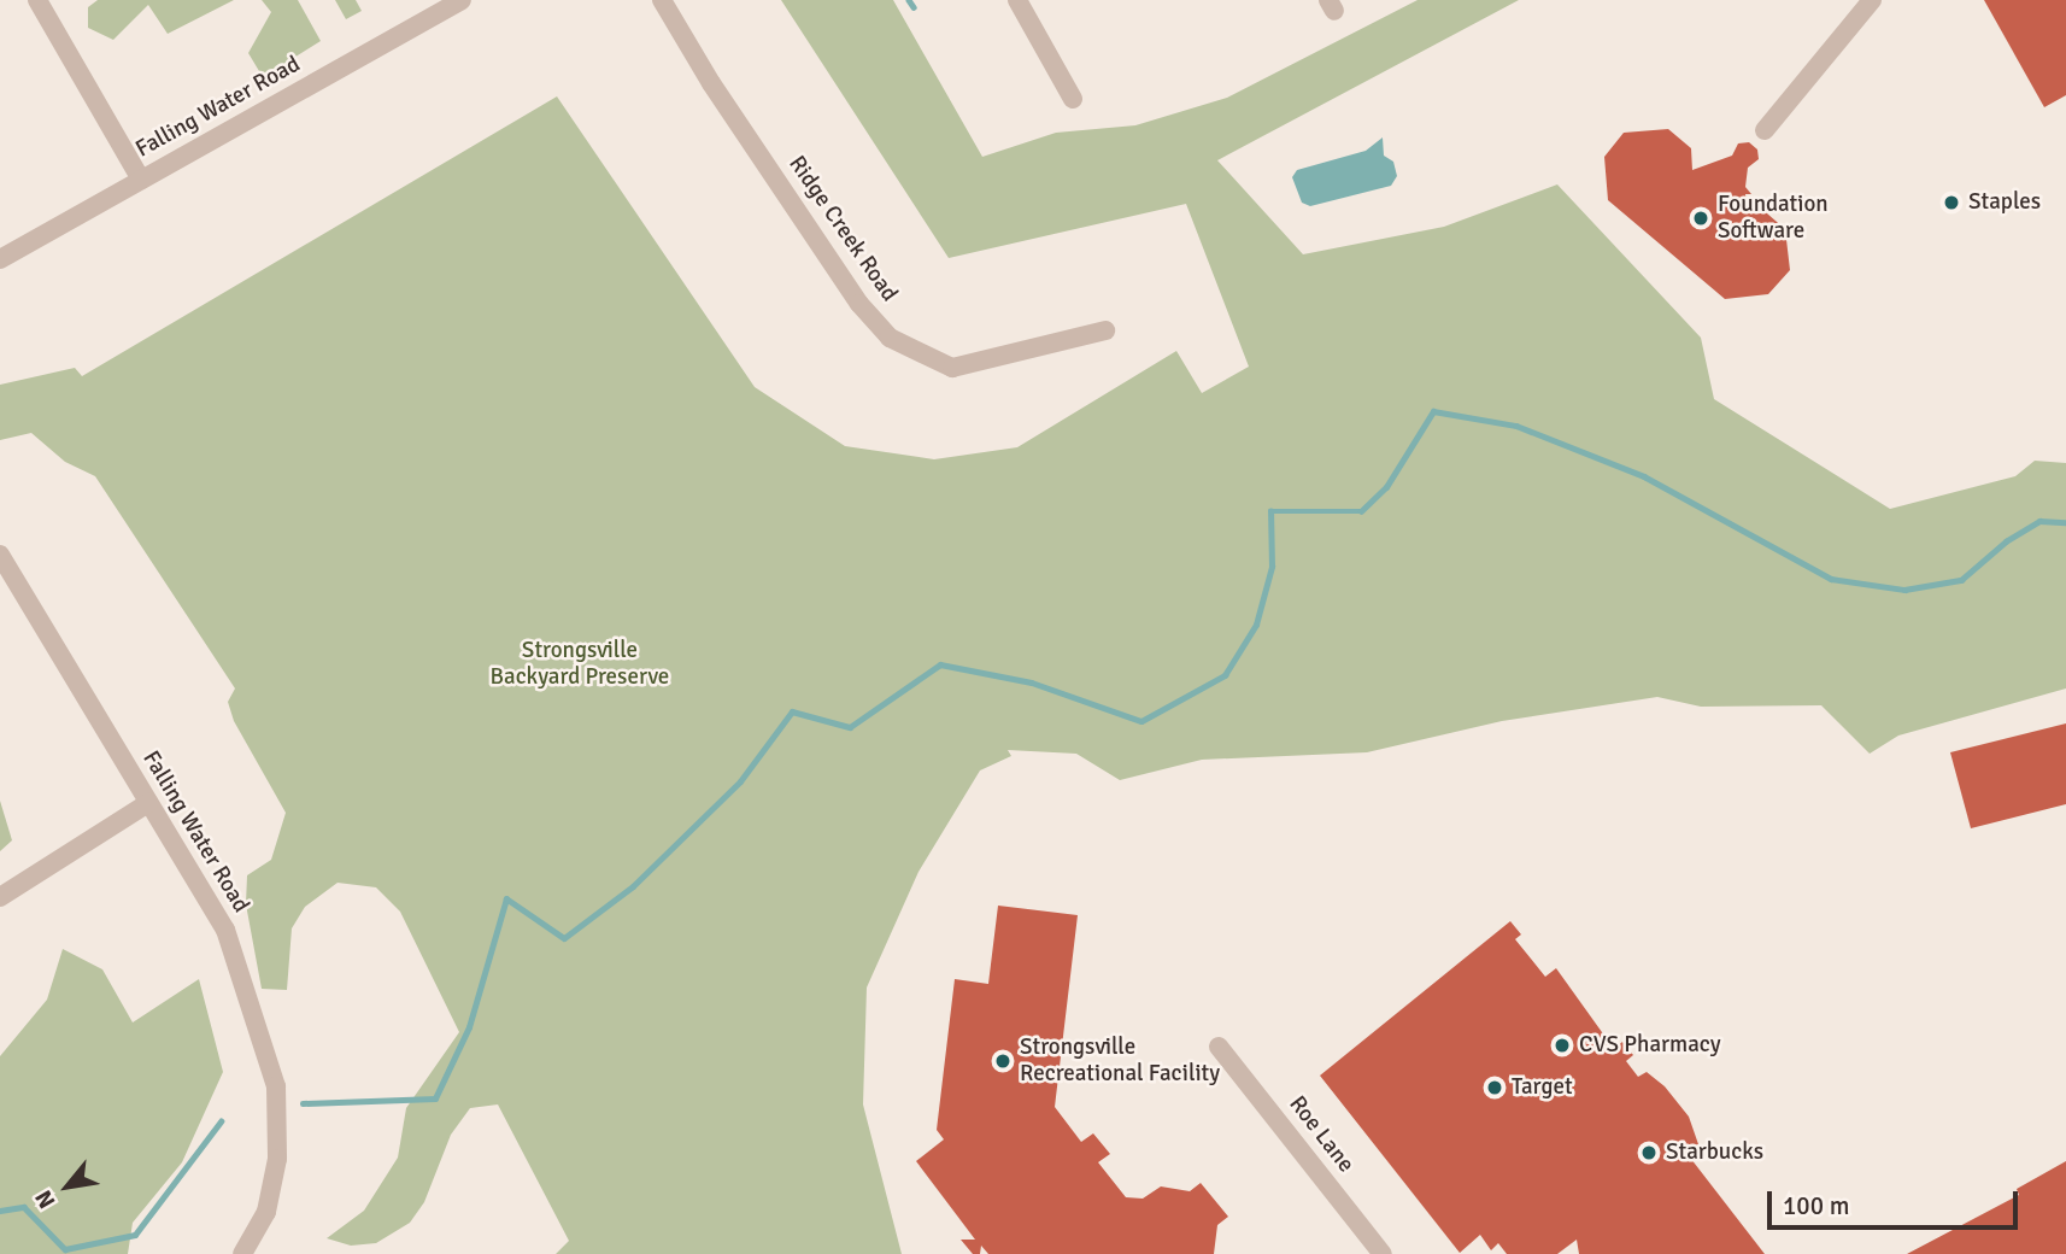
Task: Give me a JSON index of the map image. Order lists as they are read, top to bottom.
{
  "streets": {
    "street": ["Falling Water Road", "Ridge Creek Road", "Roe Lane"]
  },
  "parks": ["Strongsville Backyard Preserve"],
  "places": [
    "Staples",
    "Foundation Software",
    "CVS Pharmacy",
    "Strongsville Recreational Facility",
    "Target",
    "Starbucks"
  ],
  "scale_bar": "100 m",
  "north": "bottom left"
}
